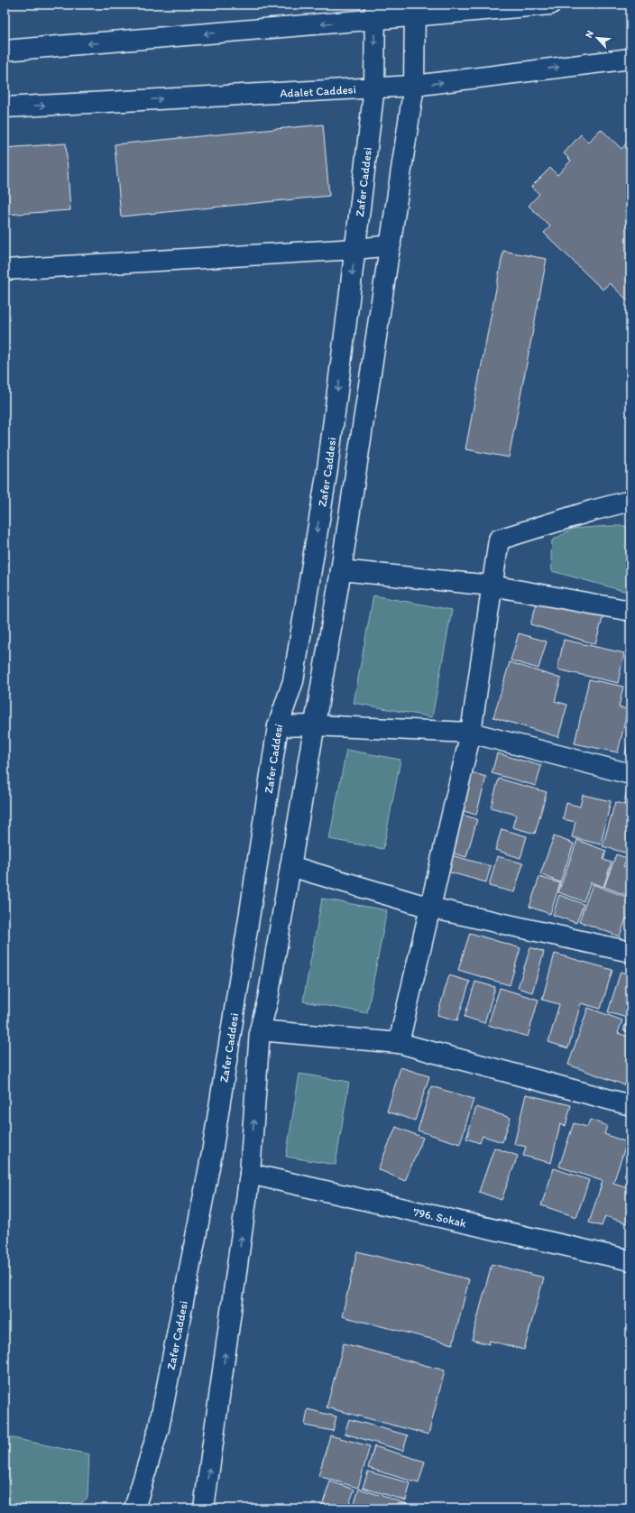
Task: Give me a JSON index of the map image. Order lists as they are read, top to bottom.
{
  "streets": {
    "main road": ["Adalet Caddesi", "Zafer Caddesi", "796. Sokak"]
  },
  "crossings": [
    ["Adalet Caddesi", "Zafer Caddesi"]
  ],
  "north": "top left"
}
